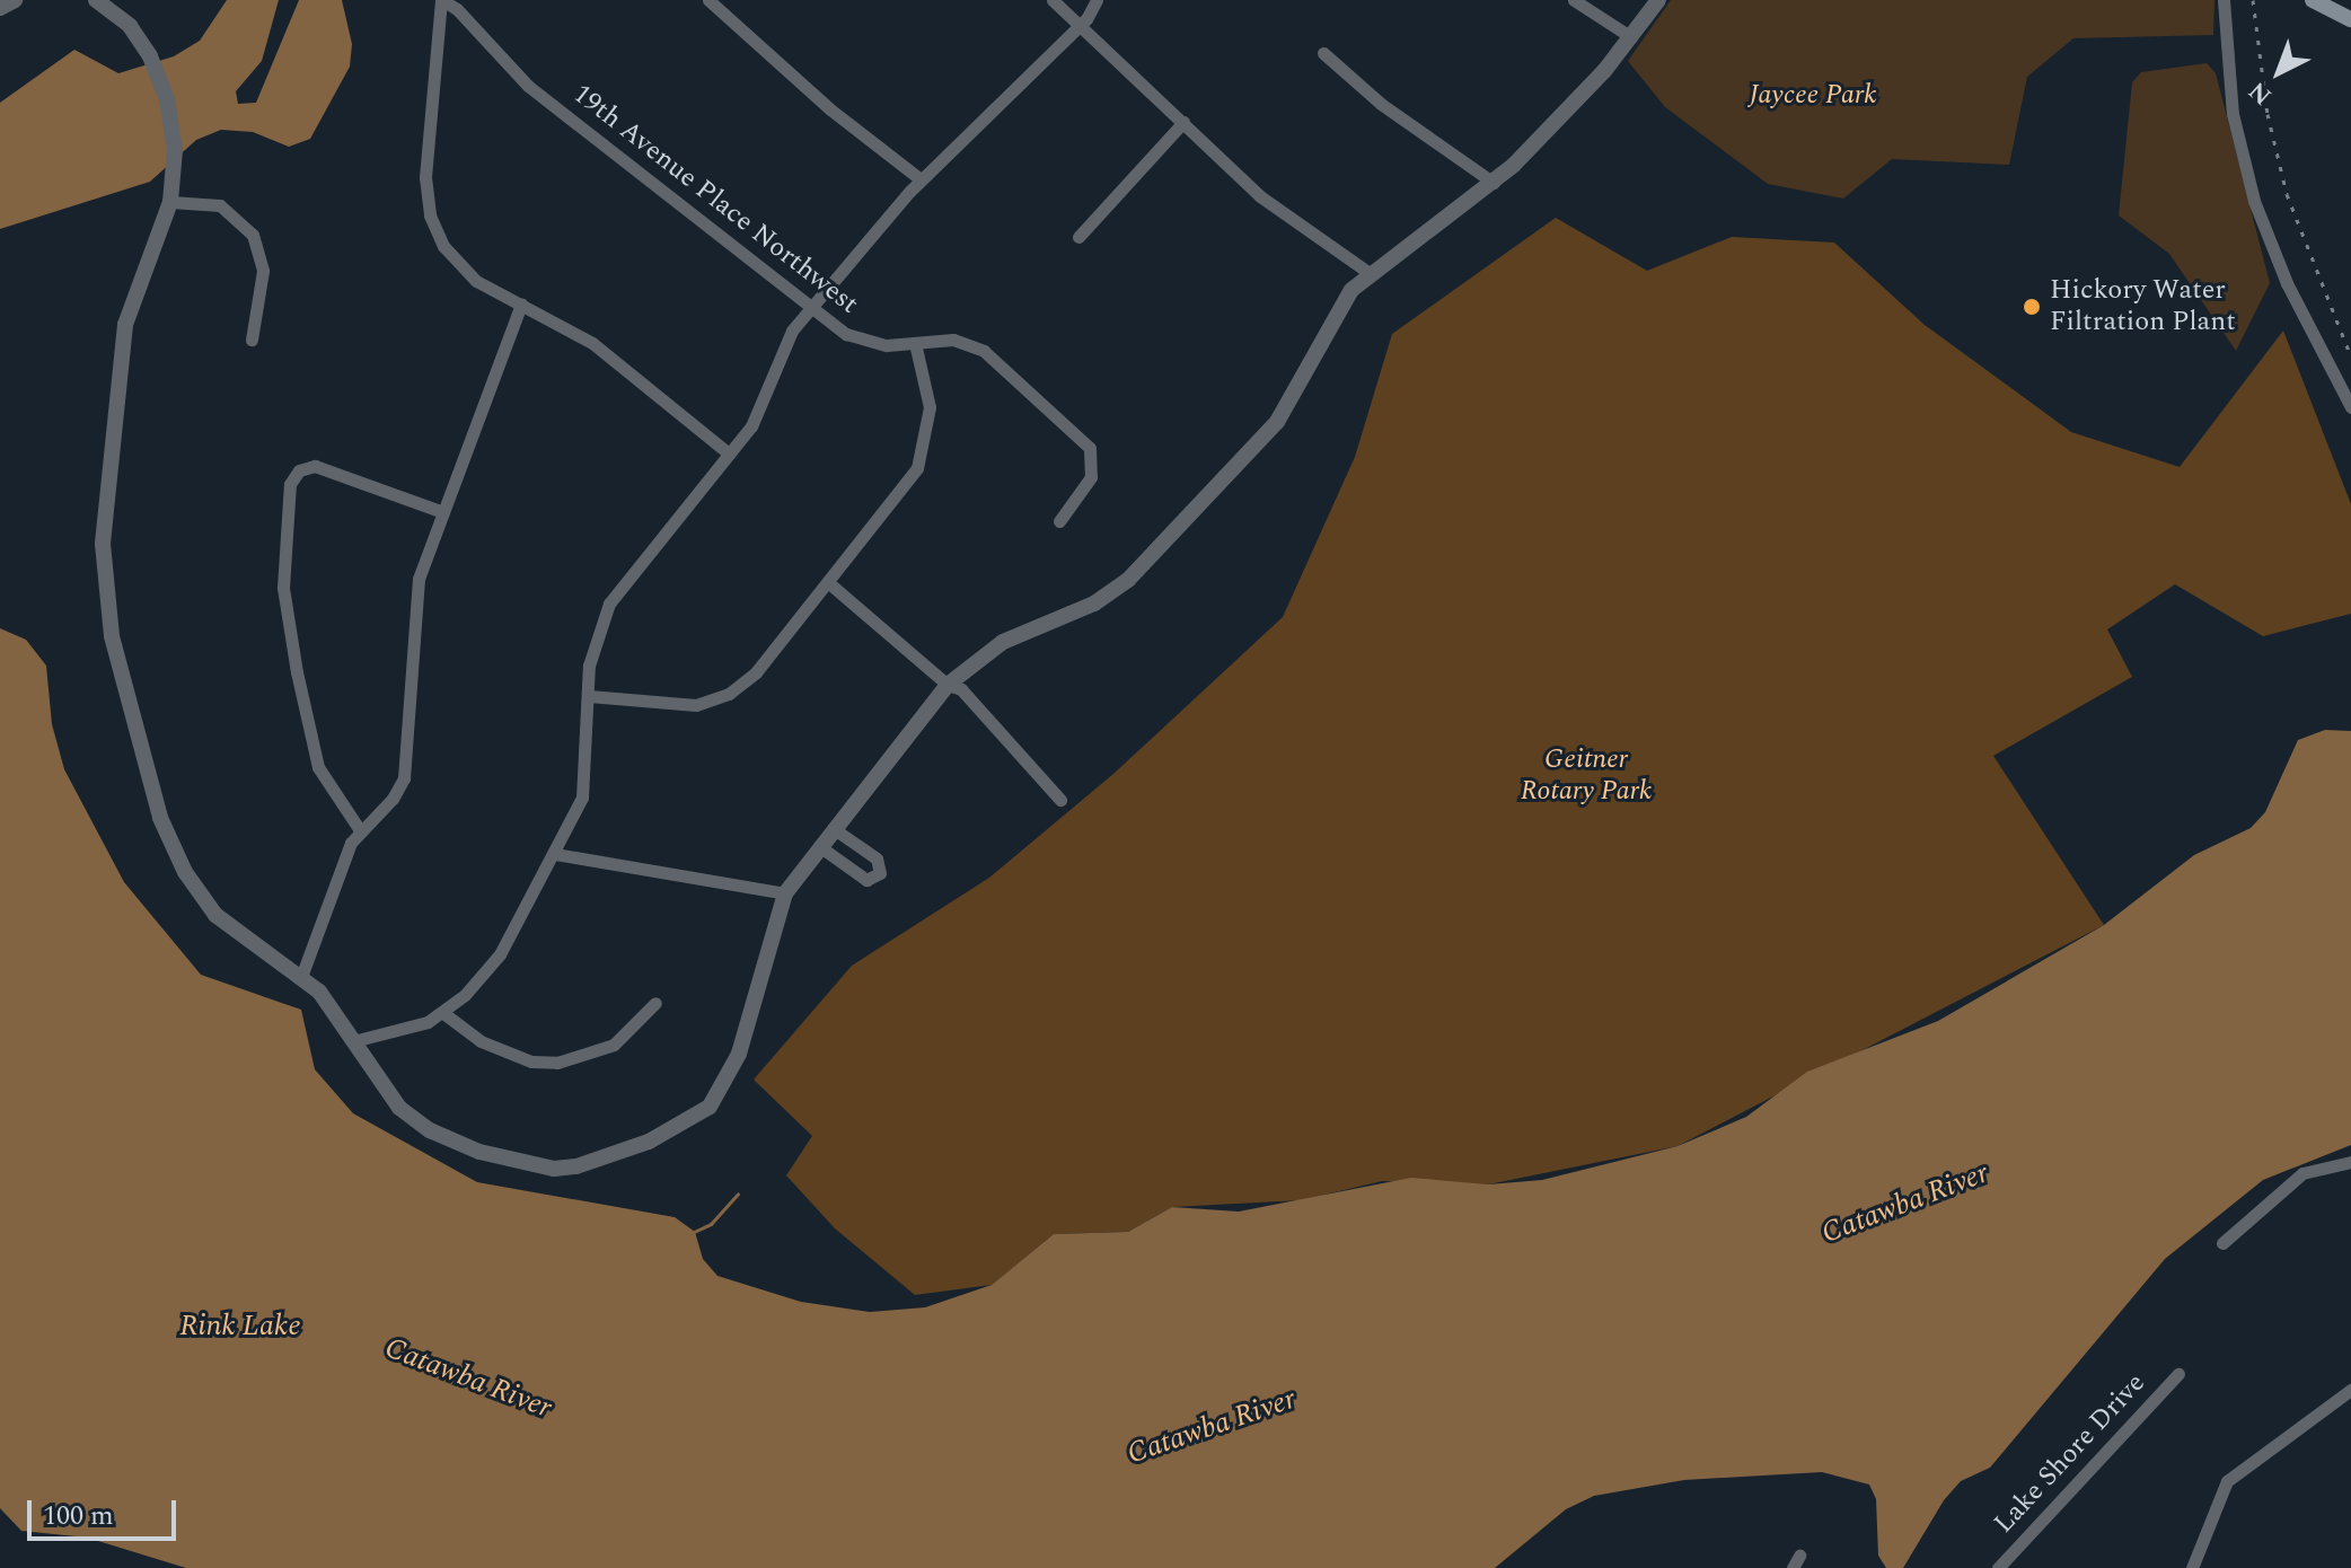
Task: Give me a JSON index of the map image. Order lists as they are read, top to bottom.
{
  "streets": {
    "street": ["19th Avenue Place Northwest", "Lake Shore Drive"]
  },
  "water": ["Catawba River", "Rink Lake"],
  "parks": ["Jaycee Park", "Geitner Rotary Park"],
  "places": ["Hickory Water Filtration Plant"],
  "scale_bar": "100 m",
  "north": "bottom left"
}
